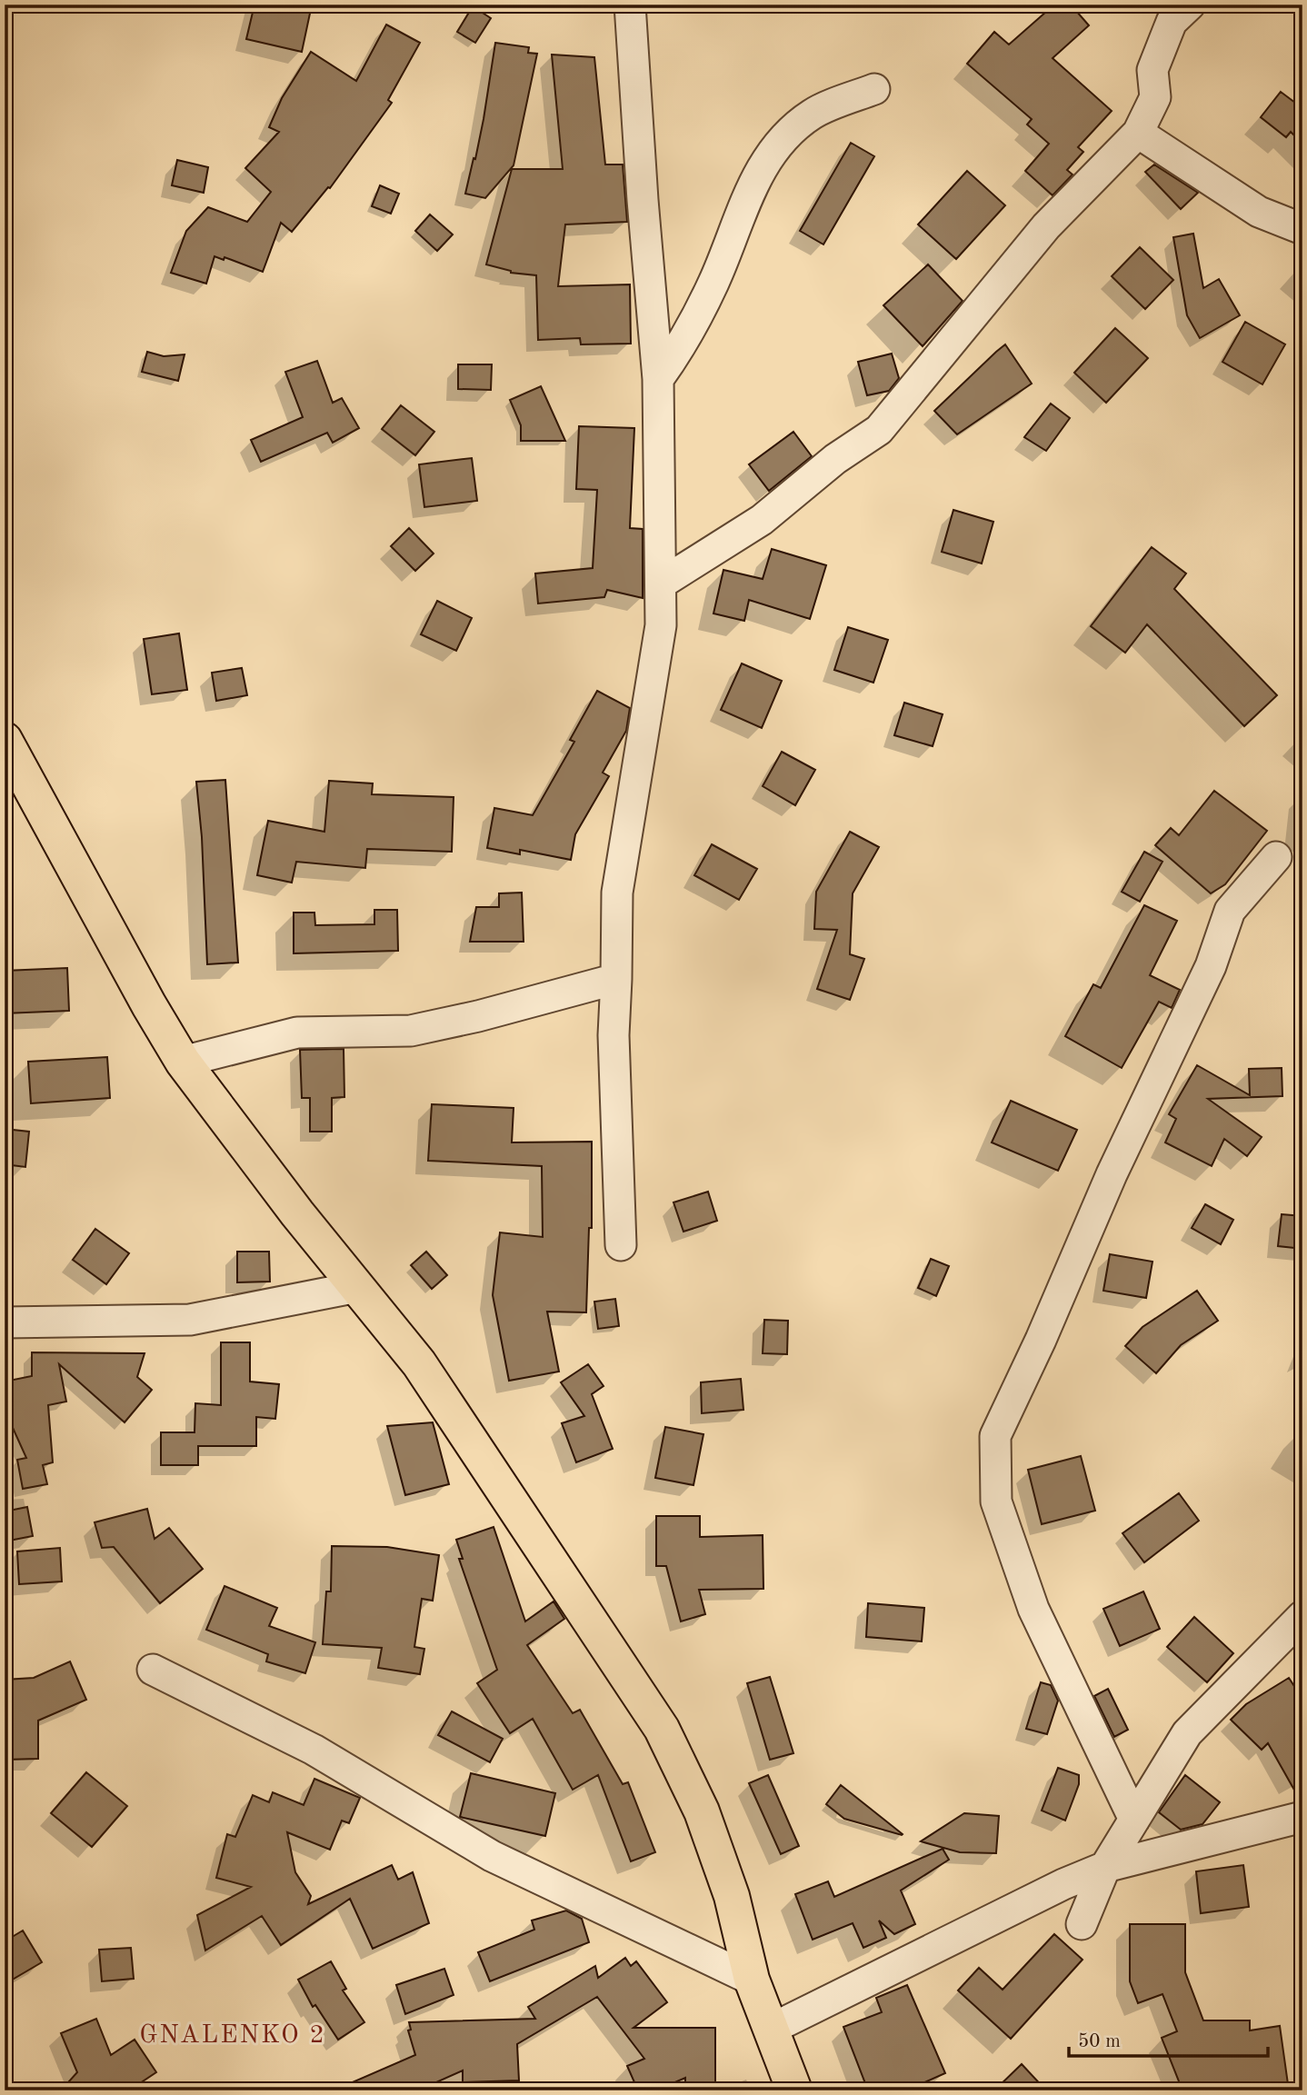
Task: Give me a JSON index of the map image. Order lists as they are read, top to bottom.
{
  "districts": ["GNALENKO 2"],
  "scale_bar": "50 m"
}
